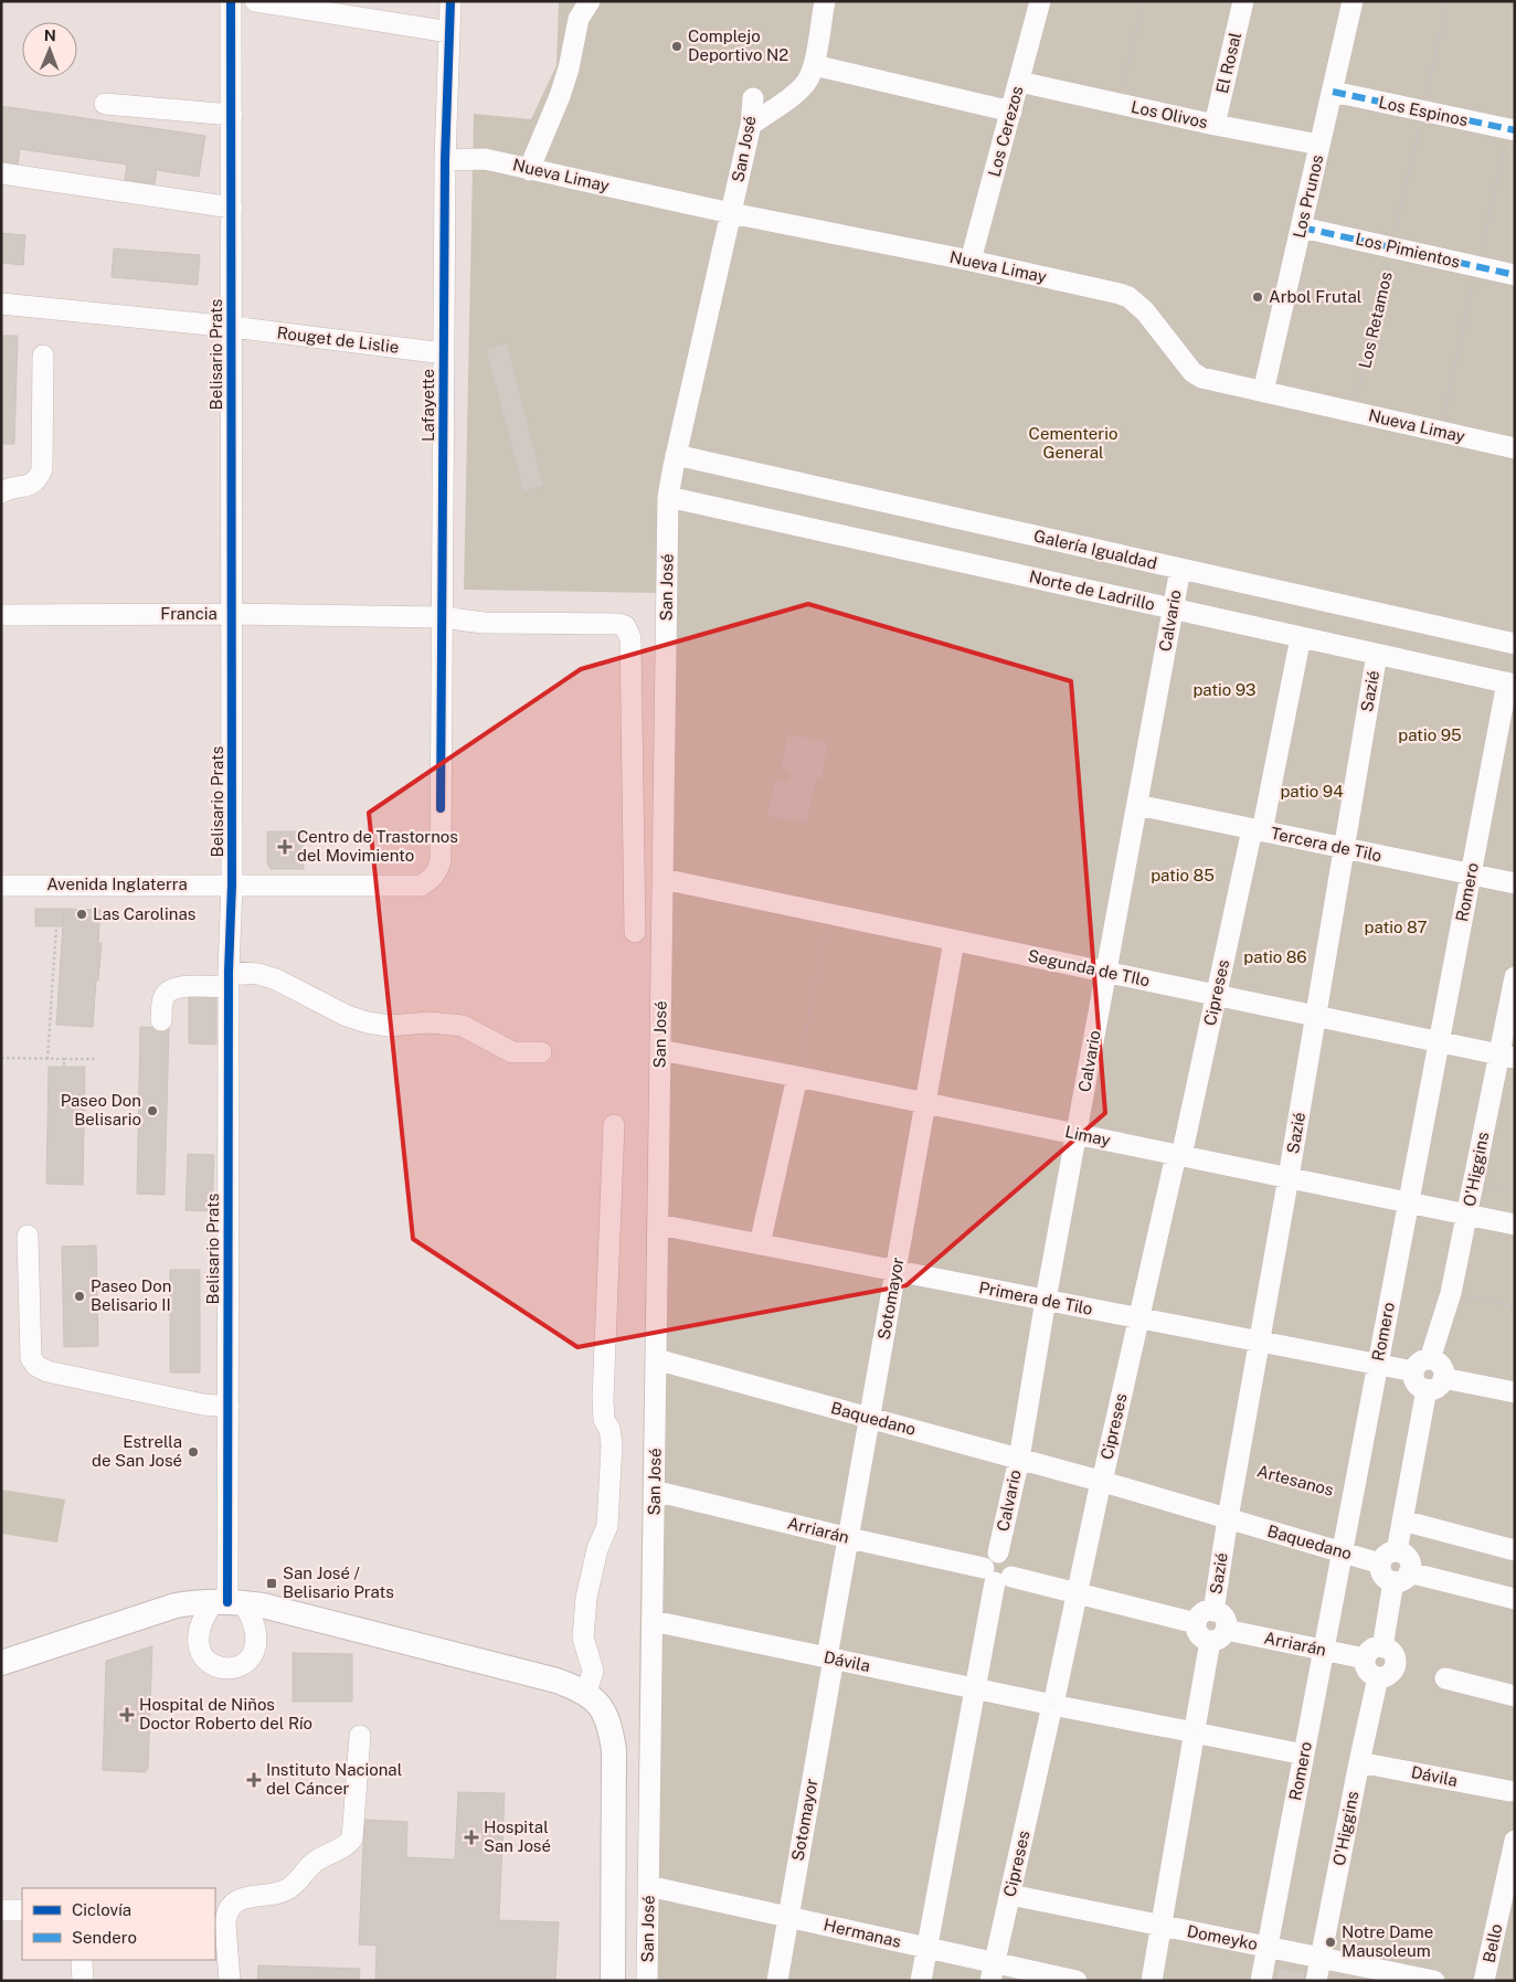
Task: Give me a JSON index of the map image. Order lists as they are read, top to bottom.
{
  "streets": {
    "main road": ["San José"],
    "street": [
      "El Rosal",
      "Los Espinos",
      "Los Olivos",
      "Los Cerezos",
      "Nueva Limay",
      "Los Prunos",
      "Los Pimientos",
      "Rouget de Lislie",
      "Belisario Prats",
      "Lafayette",
      "Galería Igualdad",
      "Norte de Ladrillo",
      "Francia",
      "Calvario",
      "Sazié",
      "Tercera de Tilo",
      "Avenida Inglaterra",
      "Romero",
      "Segunda de TIlo",
      "Cipreses",
      "Limay",
      "O'Higgins",
      "Sotomayor",
      "Primera de Tilo",
      "Baquedano",
      "Arriarán",
      "Dávila",
      "Hermanas",
      "Domeyko",
      "Bello"
    ],
    "path": ["Los Retamos", "Artesanos"]
  },
  "crossings": [
    ["El Rosal", "Los Olivos"],
    ["Los Espinos", "Los Prunos"],
    ["Los Espinos", "Los Retamos"],
    ["Los Olivos", "Los Cerezos"],
    ["Los Olivos", "Los Prunos"],
    ["Los Cerezos", "Nueva Limay"],
    ["San José", "Nueva Limay"],
    ["San José", "Belisario Prats"],
    ["San José", "Galería Igualdad"],
    ["San José", "Norte de Ladrillo"],
    ["San José", "Segunda de TIlo"],
    ["San José", "Limay"],
    ["San José", "Primera de Tilo"],
    ["San José", "Baquedano"],
    ["San José", "Arriarán"],
    ["San José", "Dávila"],
    ["San José", "Hermanas"],
    ["Nueva Limay", "Los Prunos"],
    ["Nueva Limay", "Los Retamos"],
    ["Nueva Limay", "Lafayette"],
    ["Los Prunos", "Los Pimientos"],
    ["Los Pimientos", "Los Retamos"],
    ["Rouget de Lislie", "Belisario Prats"],
    ["Rouget de Lislie", "Lafayette"],
    ["Belisario Prats", "Francia"],
    ["Belisario Prats", "Avenida Inglaterra"],
    ["Lafayette", "Francia"],
    ["Lafayette", "Avenida Inglaterra"],
    ["Galería Igualdad", "Calvario"],
    ["Norte de Ladrillo", "Calvario"],
    ["Norte de Ladrillo", "Sazié"],
    ["Norte de Ladrillo", "Romero"],
    ["Norte de Ladrillo", "Cipreses"],
    ["Calvario", "Tercera de Tilo"],
    ["Calvario", "Segunda de TIlo"],
    ["Calvario", "Limay"],
    ["Calvario", "Primera de Tilo"],
    ["Calvario", "Baquedano"],
    ["Sazié", "Tercera de Tilo"],
    ["Sazié", "Segunda de TIlo"],
    ["Sazié", "Limay"],
    ["Sazié", "Primera de Tilo"],
    ["Sazié", "Baquedano"],
    ["Sazié", "Artesanos"],
    ["Sazié", "Arriarán"],
    ["Tercera de Tilo", "Romero"],
    ["Tercera de Tilo", "Cipreses"],
    ["Romero", "Segunda de TIlo"],
    ["Romero", "Limay"],
    ["Romero", "Primera de Tilo"],
    ["Romero", "Baquedano"],
    ["Romero", "Artesanos"],
    ["Romero", "Arriarán"],
    ["Romero", "Dávila"],
    ["Romero", "Domeyko"],
    ["Segunda de TIlo", "Cipreses"],
    ["Segunda de TIlo", "O'Higgins"],
    ["Segunda de TIlo", "Sotomayor"],
    ["Cipreses", "Limay"],
    ["Cipreses", "Primera de Tilo"],
    ["Cipreses", "Baquedano"],
    ["Cipreses", "Arriarán"],
    ["Cipreses", "Dávila"],
    ["Cipreses", "Hermanas"],
    ["Cipreses", "Domeyko"],
    ["Limay", "O'Higgins"],
    ["Limay", "Sotomayor"],
    ["O'Higgins", "Primera de Tilo"],
    ["O'Higgins", "Arriarán"],
    ["O'Higgins", "Dávila"],
    ["O'Higgins", "Domeyko"],
    ["Sotomayor", "Primera de Tilo"],
    ["Sotomayor", "Baquedano"],
    ["Sotomayor", "Arriarán"],
    ["Sotomayor", "Dávila"],
    ["Sotomayor", "Hermanas"]
  ],
  "parks": [
    "Cementerio General",
    "patio 93",
    "patio 95",
    "patio 94",
    "patio 85",
    "patio 87",
    "patio 86"
  ],
  "places": {
    "other": [
      "Complejo Deportivo N2",
      "Arbol Frutal",
      "Las Carolinas",
      "Paseo Don Belisario",
      "Paseo Don Belisario II",
      "Estrella de San José",
      "Notre Dame Mausoleum"
    ],
    "health": [
      "Centro de Trastornos del Movimiento",
      "Hospital de Niños Doctor Roberto del Río",
      "Instituto Nacional del Cáncer",
      "Hospital San José"
    ],
    "transit": ["San José / Belisario Prats"]
  },
  "legend": ["Ciclovía", "Sendero"],
  "north": "top"
}
